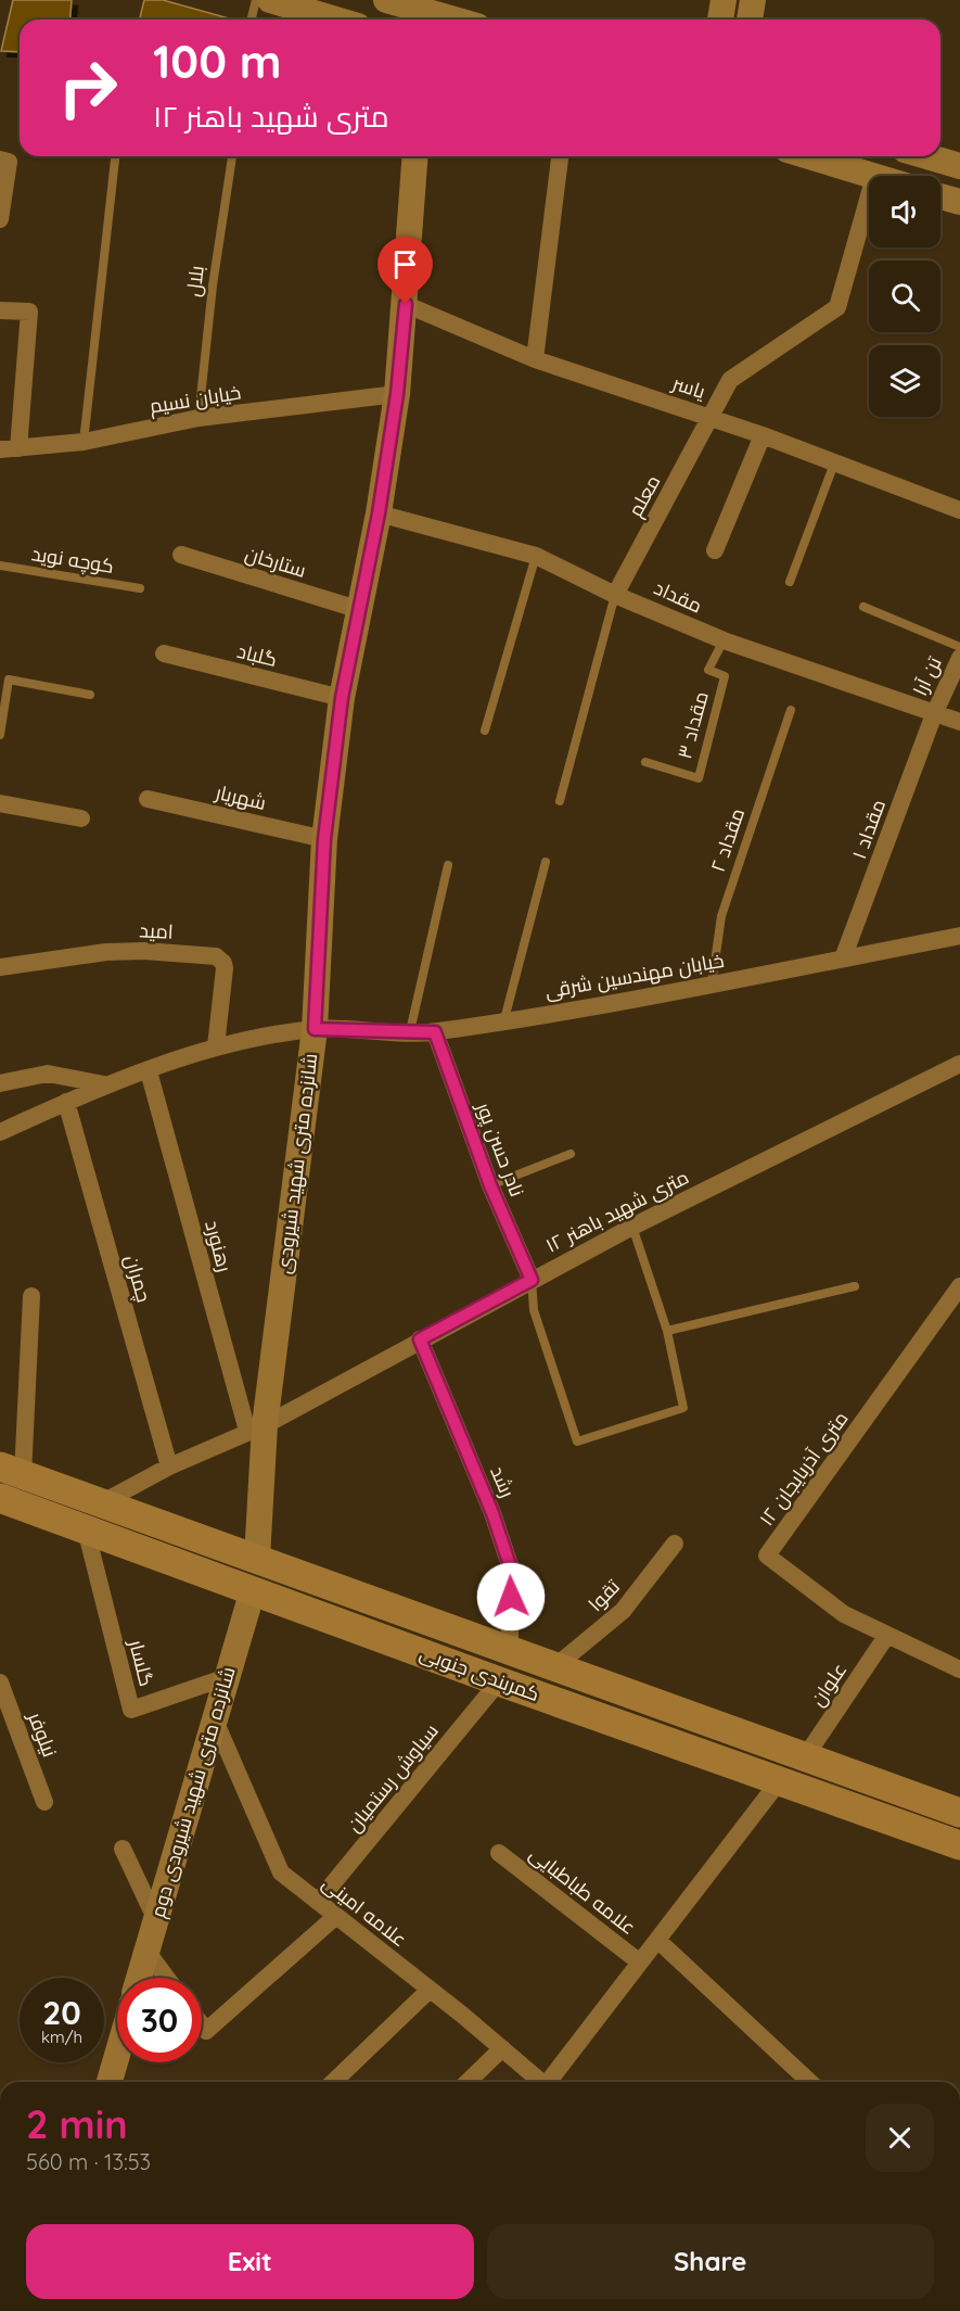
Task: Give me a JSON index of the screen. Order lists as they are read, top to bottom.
{
  "streets": {
    "main road": ["شانزده متری شهید شیرودی", "کمربندی جنوبی", "شانزده متری شهید شیرودی دوم"],
    "street": [
      "یاسر",
      "خیابان نسیم",
      "معلم",
      "ستارخان",
      "مقداد",
      "گلباد",
      "تن آرا",
      "شهریار",
      "مقداد ۱",
      "امید",
      "خیابان مهندسین شرقی",
      "نادر حسن پور",
      "۱۲ متری شهید باهنر",
      "رهنورد",
      "چمران",
      "۱۲ متری آذربایجان",
      "رشد",
      "تقوا",
      "گلسار",
      "علوان",
      "نیلوفر",
      "سیاوش رستمیان",
      "علامه طباطبایی",
      "علامه امینی"
    ],
    "lane": [
      "بلال",
      "کوچه نوید",
      "مقداد ۳",
      "مقداد ۲"
    ]
  },
  "crossings": [
    ["بلال", "خیابان نسیم"],
    ["یاسر", "معلم"],
    ["یاسر", "شانزده متری شهید شیرودی"],
    ["خیابان نسیم", "شانزده متری شهید شیرودی"],
    ["معلم", "مقداد"],
    ["ستارخان", "شانزده متری شهید شیرودی"],
    ["مقداد", "تن آرا"],
    ["مقداد", "مقداد ۳"],
    ["مقداد", "مقداد ۱"],
    ["مقداد", "شانزده متری شهید شیرودی"],
    ["گلباد", "شانزده متری شهید شیرودی"],
    ["تن آرا", "مقداد ۱"],
    ["شهریار", "شانزده متری شهید شیرودی"],
    ["مقداد ۱", "خیابان مهندسین شرقی"],
    ["مقداد ۲", "خیابان مهندسین شرقی"],
    ["امید", "خیابان مهندسین شرقی"],
    ["خیابان مهندسین شرقی", "نادر حسن پور"],
    ["خیابان مهندسین شرقی", "شانزده متری شهید شیرودی"],
    ["خیابان مهندسین شرقی", "رهنورد"],
    ["خیابان مهندسین شرقی", "چمران"],
    ["نادر حسن پور", "۱۲ متری شهید باهنر"],
    ["شانزده متری شهید شیرودی", "۱۲ متری شهید باهنر"],
    ["شانزده متری شهید شیرودی", "رهنورد"],
    ["شانزده متری شهید شیرودی", "کمربندی جنوبی"],
    ["۱۲ متری شهید باهنر", "رهنورد"],
    ["۱۲ متری شهید باهنر", "چمران"],
    ["۱۲ متری شهید باهنر", "رشد"],
    ["۱۲ متری شهید باهنر", "کمربندی جنوبی"],
    ["۱۲ متری آذربایجان", "علوان"],
    ["رشد", "کمربندی جنوبی"],
    ["تقوا", "کمربندی جنوبی"],
    ["گلسار", "کمربندی جنوبی"],
    ["گلسار", "شانزده متری شهید شیرودی دوم"],
    ["کمربندی جنوبی", "علوان"],
    ["کمربندی جنوبی", "سیاوش رستمیان"],
    ["کمربندی جنوبی", "شانزده متری شهید شیرودی دوم"],
    ["سیاوش رستمیان", "علامه امینی"],
    ["شانزده متری شهید شیرودی دوم", "علامه امینی"]
  ],
  "page": {
    "turn": ["100 m", "۱۲ متری شهید باهنر"],
    "speed": "20 km/h",
    "limit": "30",
    "heading": ["2 min", "560 m · 13:53"],
    "buttons": ["Exit", "Share"]
  }
}
